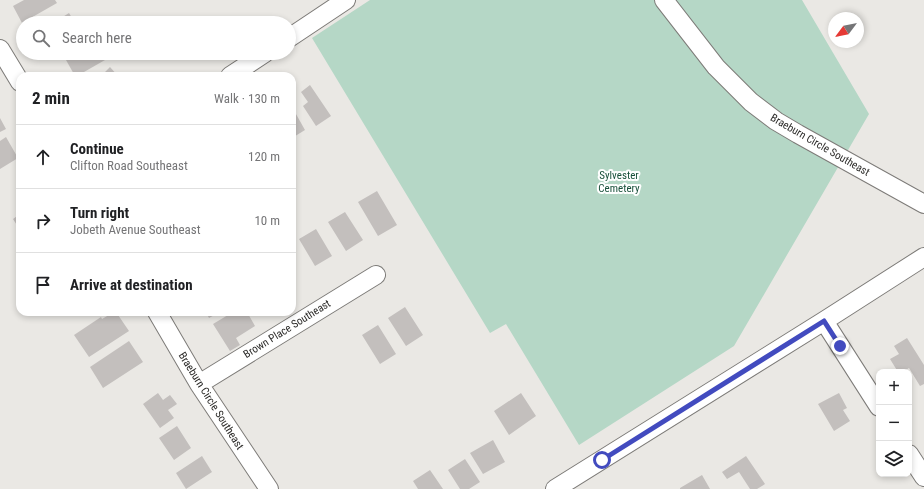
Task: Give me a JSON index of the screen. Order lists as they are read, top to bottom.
{
  "streets": {
    "street": ["Braeburn Circle Southeast", "Brown Place Southeast"]
  },
  "crossings": [
    ["Braeburn Circle Southeast", "Brown Place Southeast"]
  ],
  "parks": ["Sylvester Cemetery"],
  "north": "bottom left",
  "page": {
    "search": "Search here",
    "heading": ["2 min", "Walk · 130 m"],
    "list": [
      ["Continue", "Clifton Road Southeast", "120 m"],
      ["Turn right", "Jobeth Avenue Southeast", "10 m"],
      "Arrive at destination"
    ],
    "map_buttons": ["+", "−"]
  }
}
